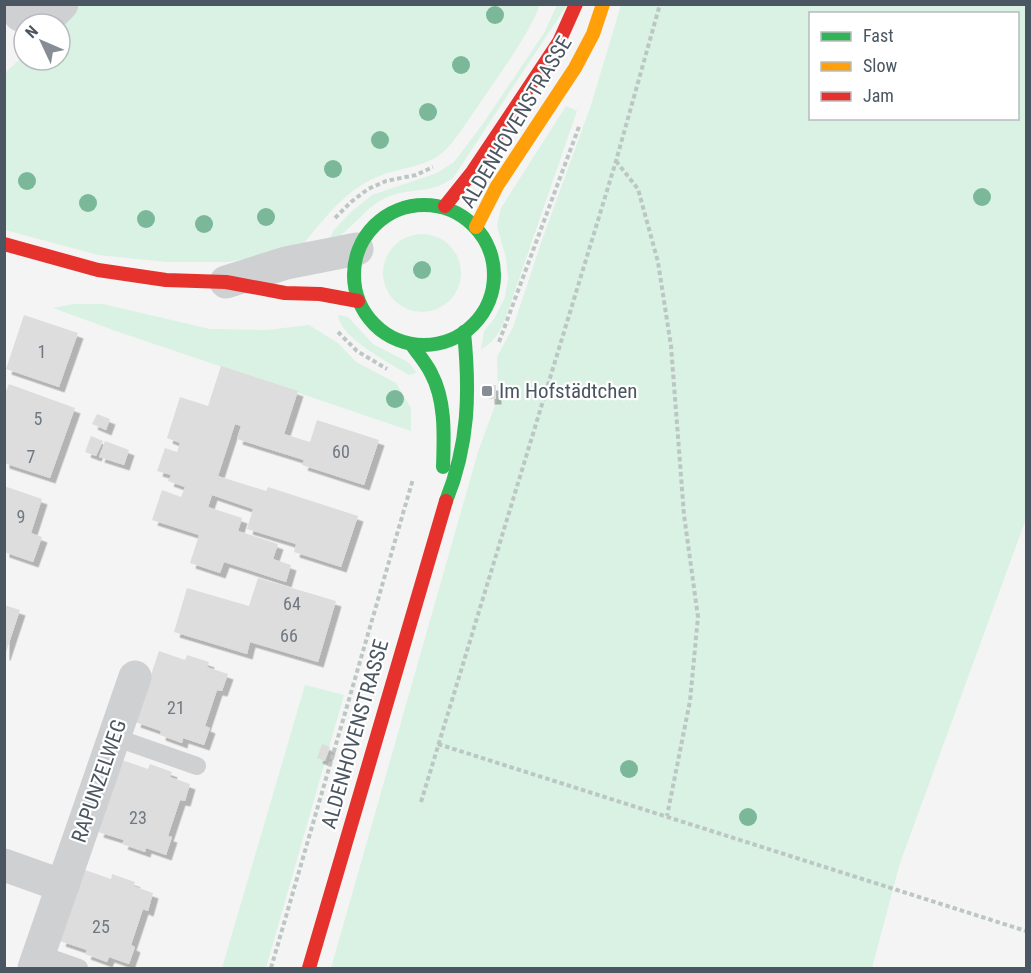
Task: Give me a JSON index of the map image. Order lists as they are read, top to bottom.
{
  "streets": {
    "street": ["ALDENHOVENSTRASSE", "RAPUNZELWEG"]
  },
  "places": {
    "transit": ["Im Hofstädtchen"]
  },
  "house_numbers": [
    "1",
    "5",
    "60",
    "7",
    "9",
    "64",
    "66",
    "21",
    "23",
    "25"
  ],
  "legend": ["Fast", "Slow", "Jam"],
  "north": "top left"
}
